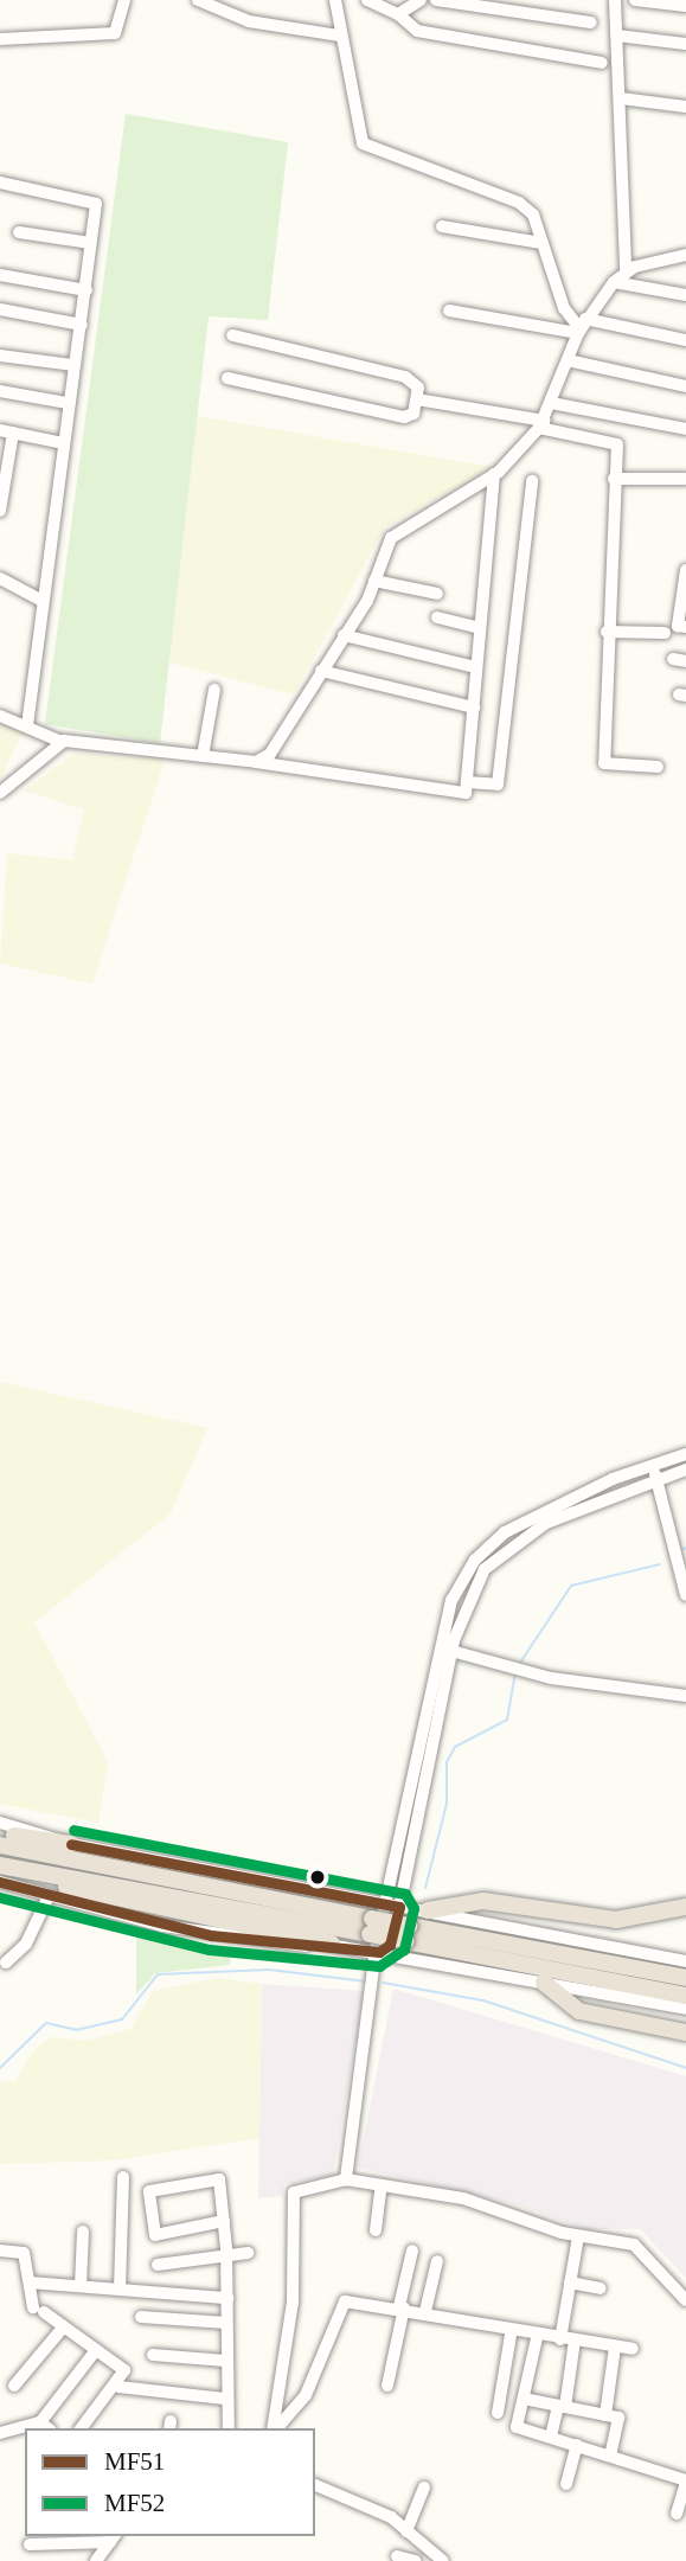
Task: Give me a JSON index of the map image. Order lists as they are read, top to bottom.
{
  "lines": ["transit line MF52", "transit line MF51"],
  "legend": ["MF51", "MF52"]
}
